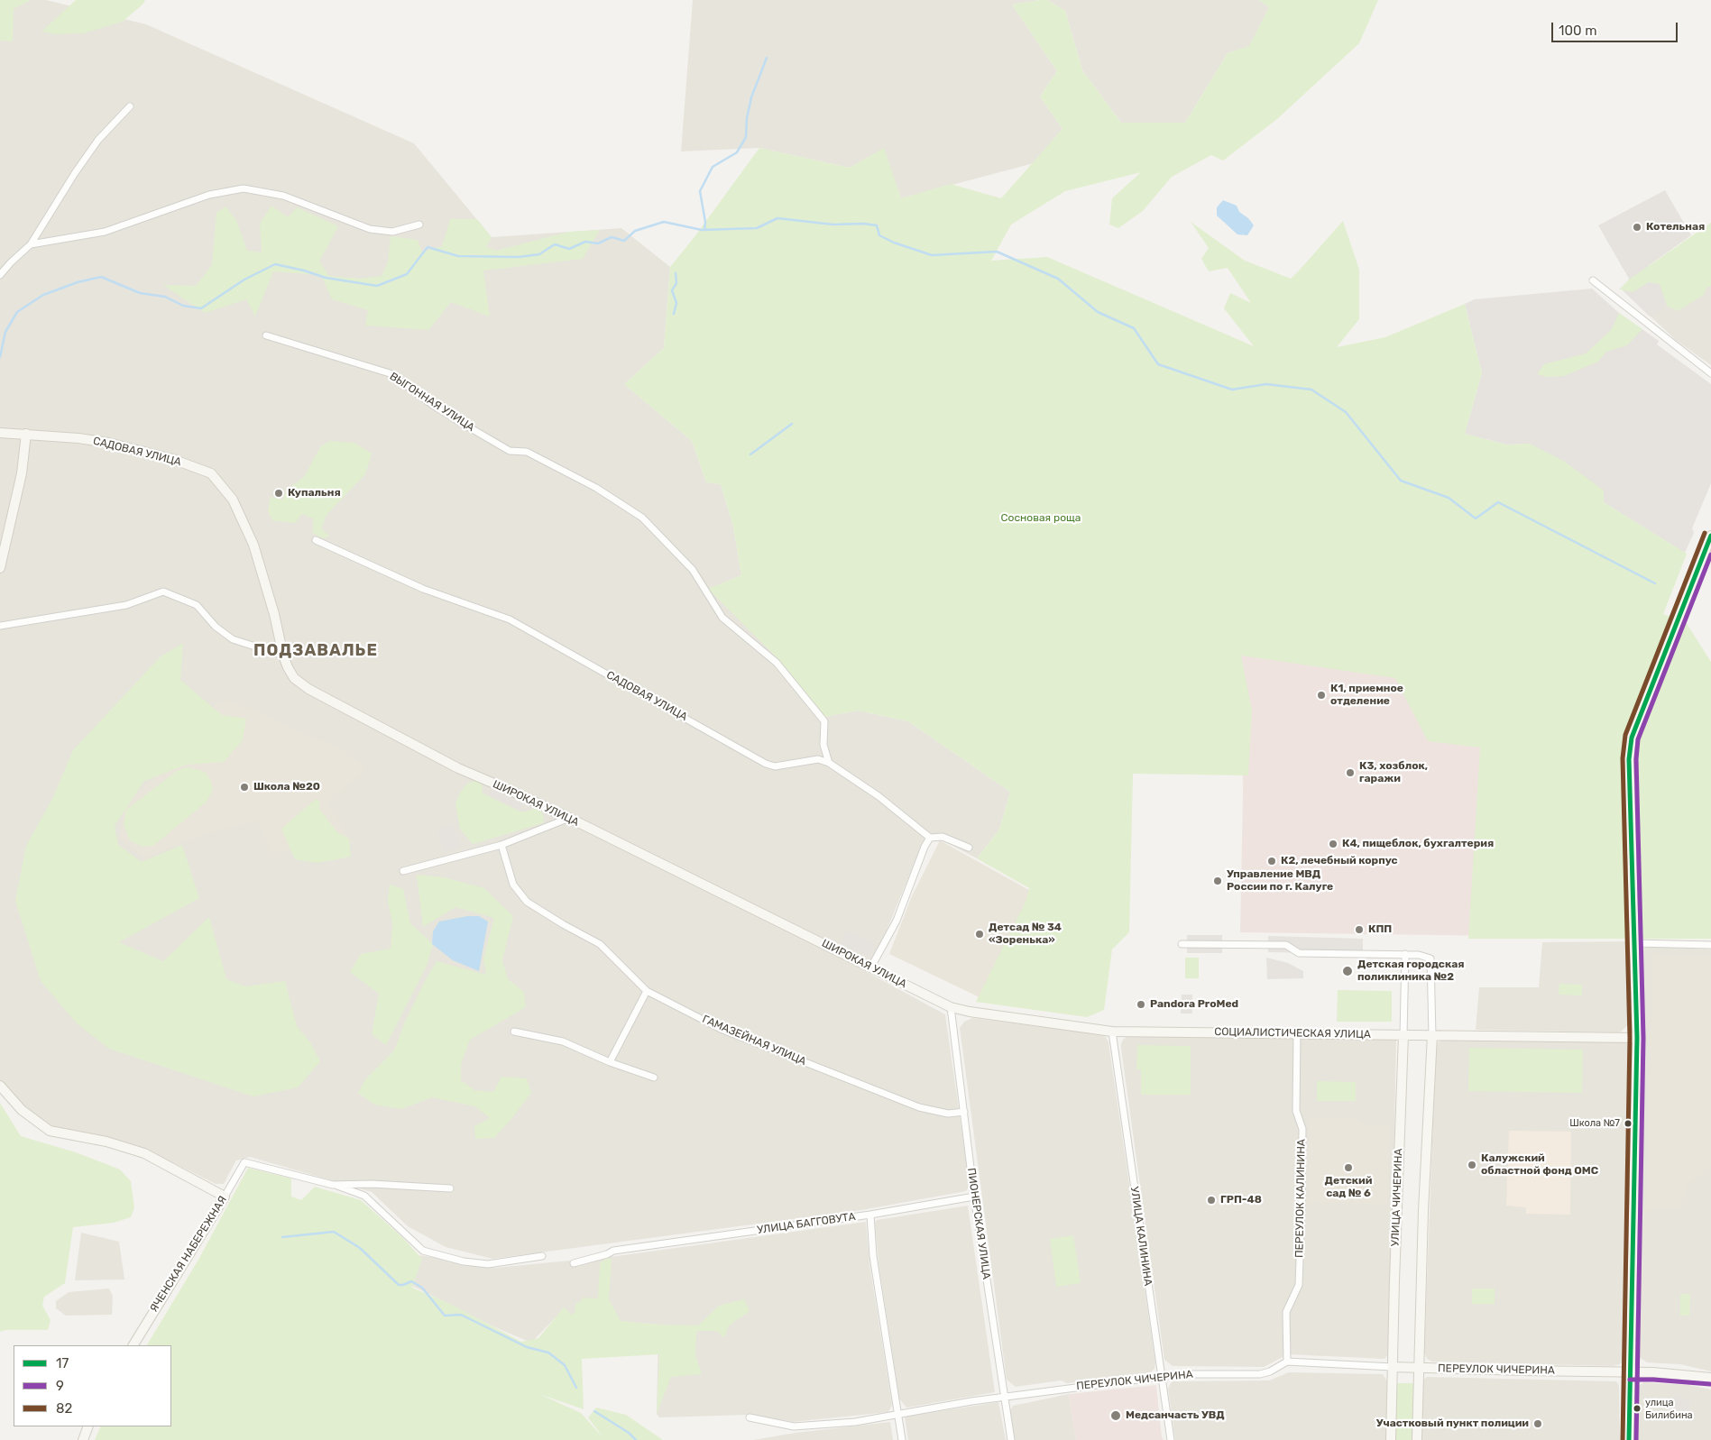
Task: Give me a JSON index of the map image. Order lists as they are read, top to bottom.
{
  "streets": {
    "street": [
      "ВЫГОННАЯ УЛИЦА",
      "САДОВАЯ УЛИЦА",
      "ШИРОКАЯ УЛИЦА",
      "СОЦИАЛИСТИЧЕСКАЯ УЛИЦА",
      "ГАМАЗЕЙНАЯ УЛИЦА",
      "УЛИЦА ЧИЧЕРИНА",
      "ПЕРЕУЛОК КАЛИНИНА",
      "УЛИЦА БАГГОВУТА",
      "ПИОНЕРСКАЯ УЛИЦА",
      "УЛИЦА КАЛИНИНА",
      "ЯЧЕНСКАЯ НАБЕРЕЖНАЯ",
      "ПЕРЕУЛОК ЧИЧЕРИНА"
    ]
  },
  "crossings": [
    ["ВЫГОННАЯ УЛИЦА", "САДОВАЯ УЛИЦА"],
    ["САДОВАЯ УЛИЦА", "ШИРОКАЯ УЛИЦА"],
    ["ШИРОКАЯ УЛИЦА", "СОЦИАЛИСТИЧЕСКАЯ УЛИЦА"],
    ["ШИРОКАЯ УЛИЦА", "ПИОНЕРСКАЯ УЛИЦА"],
    ["СОЦИАЛИСТИЧЕСКАЯ УЛИЦА", "УЛИЦА ЧИЧЕРИНА"],
    ["СОЦИАЛИСТИЧЕСКАЯ УЛИЦА", "ПЕРЕУЛОК КАЛИНИНА"],
    ["СОЦИАЛИСТИЧЕСКАЯ УЛИЦА", "ПИОНЕРСКАЯ УЛИЦА"],
    ["СОЦИАЛИСТИЧЕСКАЯ УЛИЦА", "УЛИЦА КАЛИНИНА"],
    ["ГАМАЗЕЙНАЯ УЛИЦА", "ПИОНЕРСКАЯ УЛИЦА"],
    ["УЛИЦА ЧИЧЕРИНА", "ПЕРЕУЛОК ЧИЧЕРИНА"],
    ["ПЕРЕУЛОК КАЛИНИНА", "ПЕРЕУЛОК ЧИЧЕРИНА"],
    ["УЛИЦА БАГГОВУТА", "ПЕРЕУЛОК ЧИЧЕРИНА"],
    ["ПИОНЕРСКАЯ УЛИЦА", "ПЕРЕУЛОК ЧИЧЕРИНА"],
    ["УЛИЦА КАЛИНИНА", "ПЕРЕУЛОК ЧИЧЕРИНА"]
  ],
  "districts": ["ПОДЗАВАЛЬЕ"],
  "parks": ["Сосновая роща"],
  "places": [
    "Котельная",
    "Купальня",
    "К1, приемное отделение",
    "К3, хозблок, гаражи",
    "Школа №20",
    "К4, пищеблок, бухгалтерия",
    "К2, лечебный корпус",
    "Управление МВД России по г. Калуге",
    "КПП",
    "Детсад № 34 «Зоренька»",
    "Детская городская поликлиника №2",
    "Pandora ProMed",
    "Школа №7",
    "Калужский областной фонд ОМС",
    "Детский сад № 6",
    "ГРП-48",
    "улица Билибина",
    "Медсанчасть УВД",
    "Участковый пункт полиции"
  ],
  "lines": ["transit line 82", "transit line 17", "transit line 9"],
  "legend": ["17", "9", "82"],
  "scale_bar": "100 m"
}
